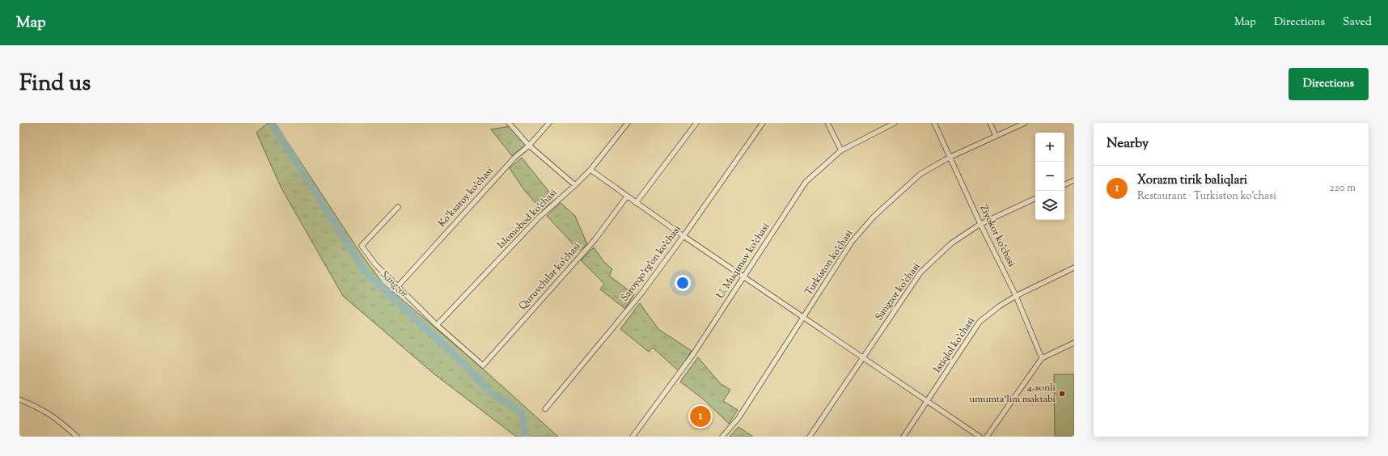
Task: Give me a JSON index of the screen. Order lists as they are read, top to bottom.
{
  "streets": {
    "street": [
      "Ko'ksaroy ko'chasi",
      "Islomobod ko'chasi",
      "Ziyokor ko'chasi",
      "U. Muqimov ko'chasi",
      "Turkiston ko'chasi",
      "Saroyqo'rg'on ko'chasi",
      "Quruvchilar ko'chasi",
      "Sangzor ko'chasi",
      "Istiqlol ko'chasi"
    ]
  },
  "crossings": [
    ["Islomobod ko'chasi", "Quruvchilar ko'chasi"],
    ["Ziyokor ko'chasi", "Turkiston ko'chasi"],
    ["Ziyokor ko'chasi", "Sangzor ko'chasi"],
    ["Ziyokor ko'chasi", "Istiqlol ko'chasi"]
  ],
  "water": ["Sangzor"],
  "places": ["4-sonli umumta'lim maktabi"],
  "page": {
    "header": "Map",
    "nav": ["Map", "Directions", "Saved"],
    "title": "Find us",
    "buttons": "Directions",
    "heading": "Nearby",
    "map_buttons": ["+", "−"],
    "list": [
      {
        "mark": "1",
        "name": "Xorazm tirik baliqlari",
        "note": "Restaurant · Turkiston ko'chasi",
        "value": "220 m"
      }
    ],
    "pins": "1"
  }
}
